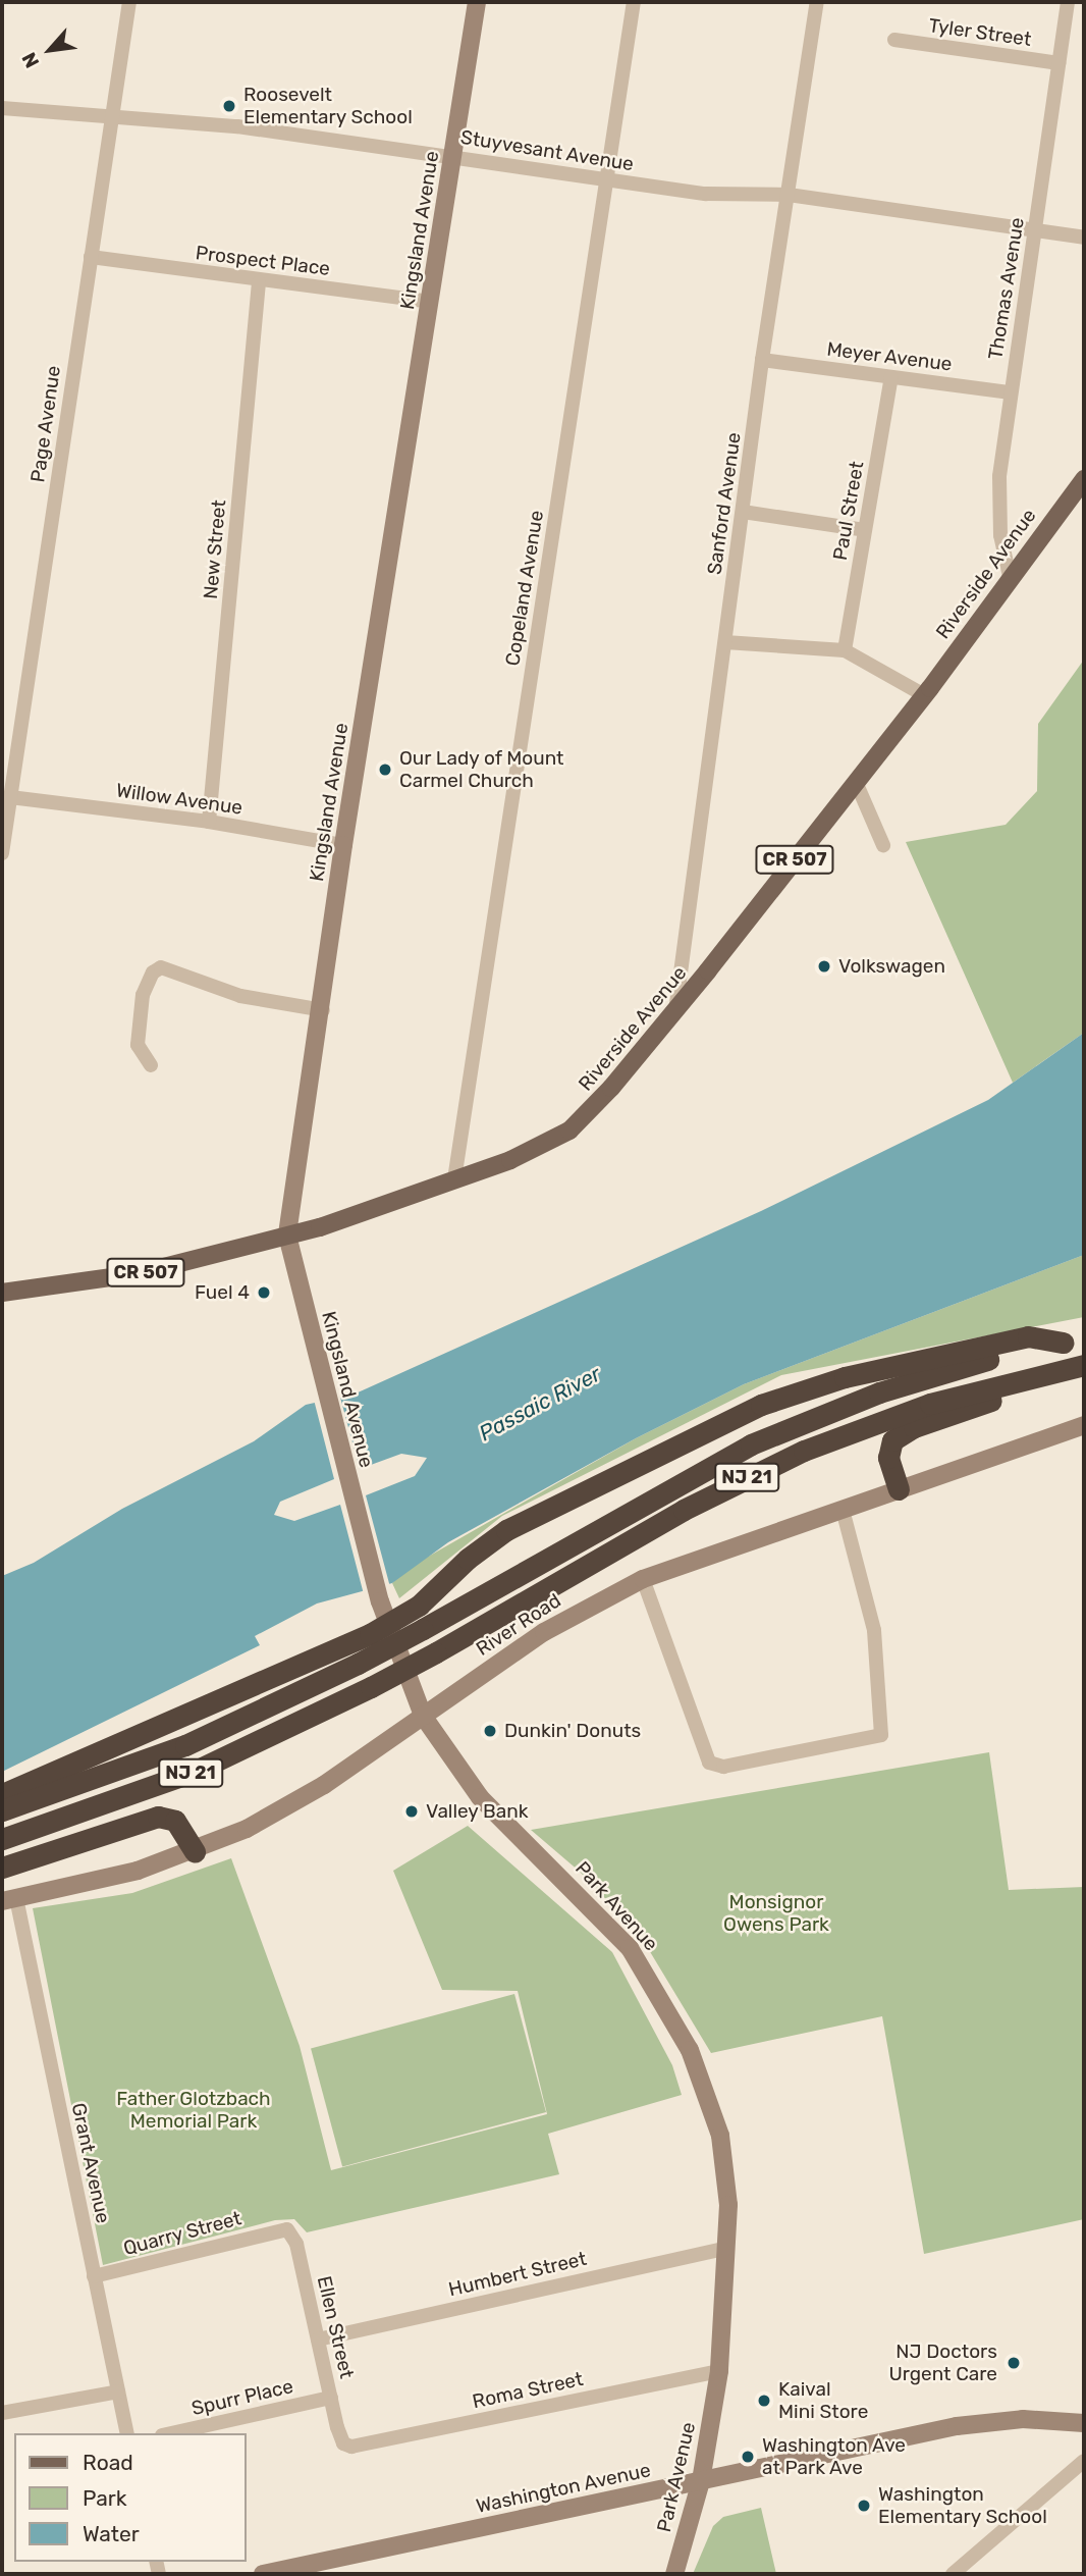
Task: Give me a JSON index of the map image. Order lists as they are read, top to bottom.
{
  "streets": {
    "highway": ["NJ 21"],
    "main road": [
      "Kingsland Avenue",
      "Riverside Avenue",
      "CR 507",
      "River Road",
      "Park Avenue",
      "Washington Avenue"
    ],
    "street": [
      "Tyler Street",
      "Stuyvesant Avenue",
      "Prospect Place",
      "Thomas Avenue",
      "Meyer Avenue",
      "Page Avenue",
      "Sanford Avenue",
      "Paul Street",
      "New Street",
      "Copeland Avenue",
      "Willow Avenue",
      "Grant Avenue",
      "Quarry Street",
      "Humbert Street",
      "Ellen Street",
      "Roma Street",
      "Spurr Place"
    ]
  },
  "crossings": [
    ["Tyler Street", "Thomas Avenue"],
    ["Stuyvesant Avenue", "Kingsland Avenue"],
    ["Stuyvesant Avenue", "Thomas Avenue"],
    ["Stuyvesant Avenue", "Page Avenue"],
    ["Stuyvesant Avenue", "Sanford Avenue"],
    ["Stuyvesant Avenue", "Copeland Avenue"],
    ["Kingsland Avenue", "Prospect Place"],
    ["Kingsland Avenue", "Riverside Avenue"],
    ["Kingsland Avenue", "Willow Avenue"],
    ["Kingsland Avenue", "Park Avenue"],
    ["Prospect Place", "Page Avenue"],
    ["Prospect Place", "New Street"],
    ["Thomas Avenue", "Meyer Avenue"],
    ["Thomas Avenue", "Riverside Avenue"],
    ["Meyer Avenue", "Sanford Avenue"],
    ["Meyer Avenue", "Paul Street"],
    ["Page Avenue", "Willow Avenue"],
    ["Sanford Avenue", "Riverside Avenue"],
    ["New Street", "Willow Avenue"],
    ["Riverside Avenue", "Copeland Avenue"],
    ["River Road", "Park Avenue"],
    ["River Road", "Grant Avenue"],
    ["Park Avenue", "Humbert Street"],
    ["Park Avenue", "Roma Street"],
    ["Park Avenue", "Washington Avenue"],
    ["Grant Avenue", "Quarry Street"],
    ["Quarry Street", "Ellen Street"],
    ["Humbert Street", "Ellen Street"],
    ["Ellen Street", "Roma Street"],
    ["Ellen Street", "Spurr Place"]
  ],
  "water": ["Passaic River"],
  "parks": ["Monsignor Owens Park", "Father Glotzbach Memorial Park"],
  "places": [
    "Roosevelt Elementary School",
    "Our Lady of Mount Carmel Church",
    "Volkswagen",
    "Fuel 4",
    "Dunkin' Donuts",
    "Valley Bank",
    "NJ Doctors Urgent Care",
    "Kaival Mini Store",
    "Washington Ave at Park Ave",
    "Washington Elementary School"
  ],
  "legend": ["Road", "Park", "Water"],
  "north": "bottom left"
}
